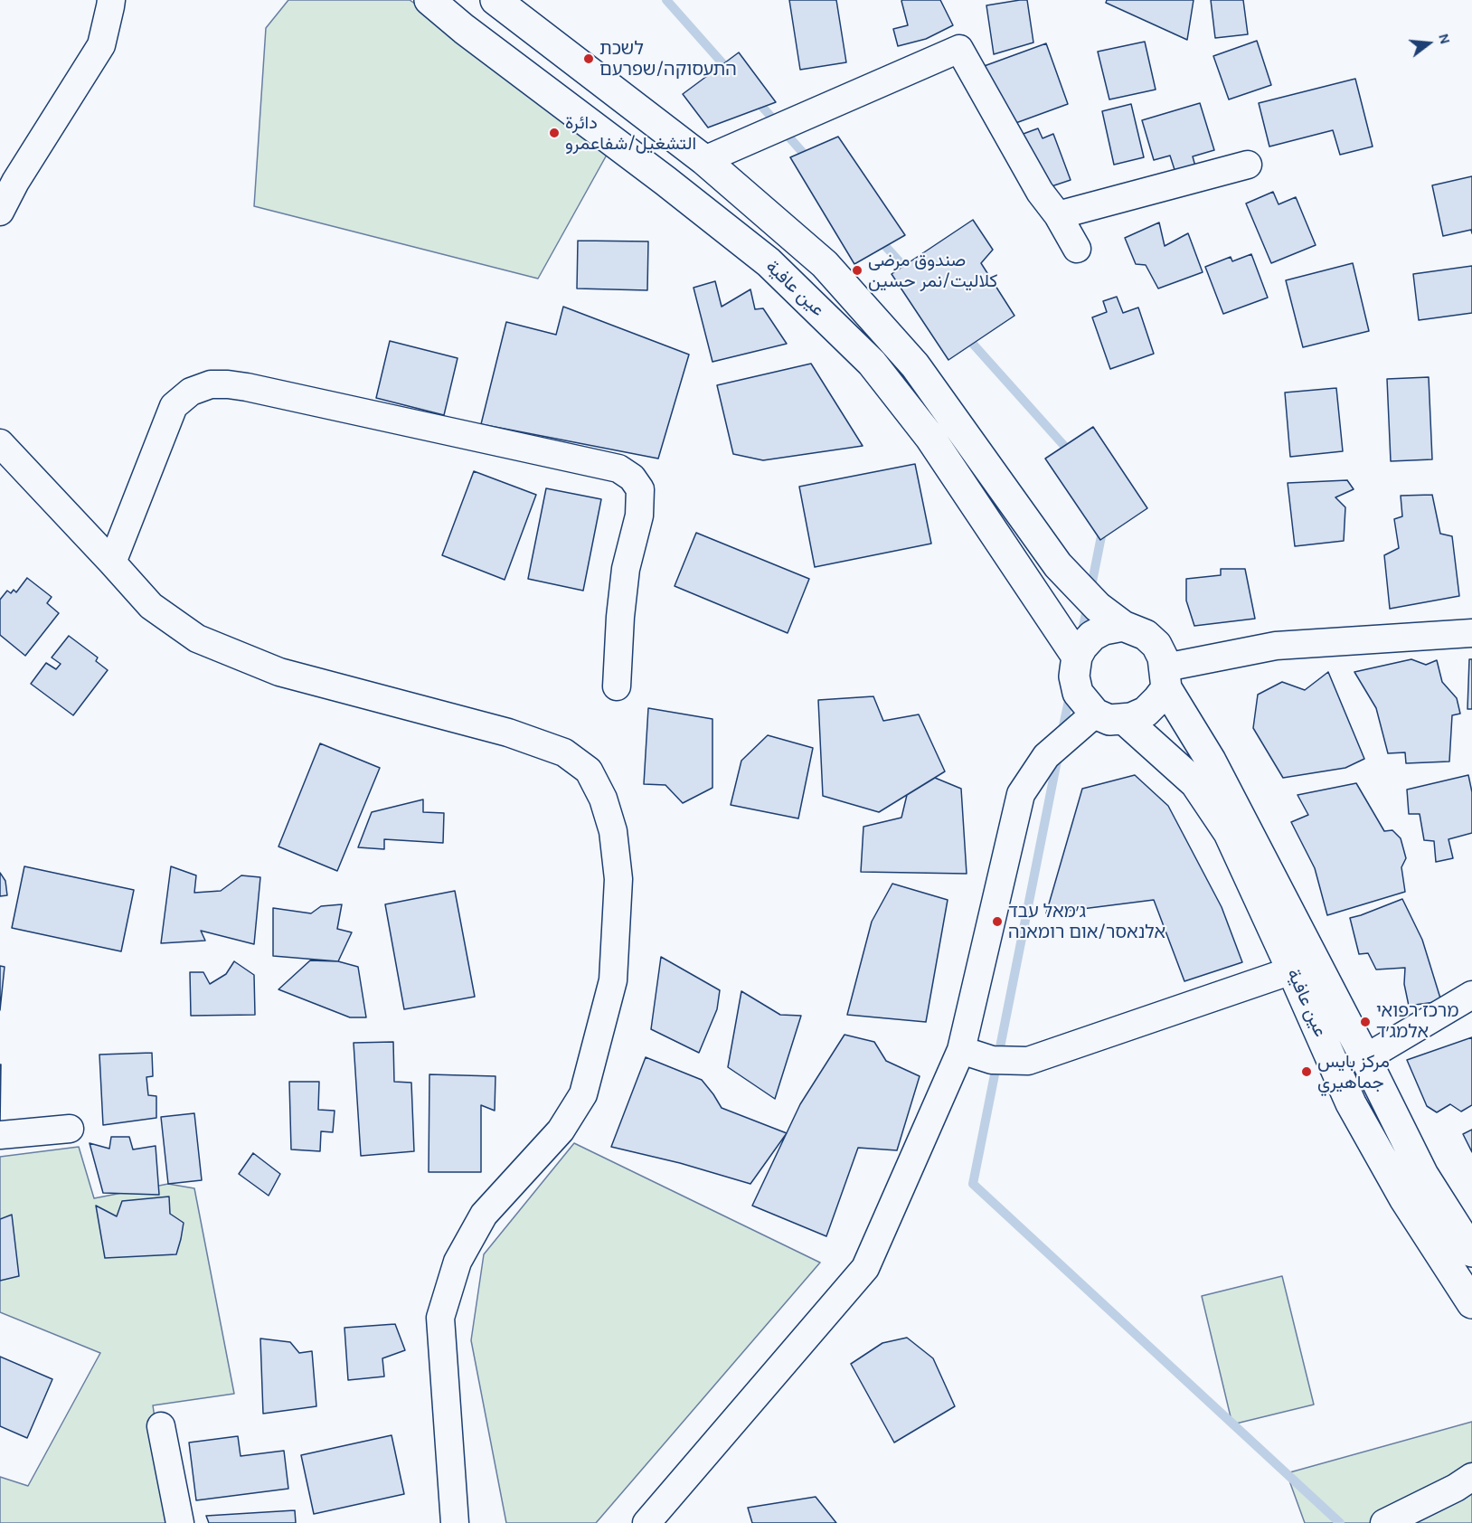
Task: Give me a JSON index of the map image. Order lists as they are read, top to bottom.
{
  "streets": {
    "main road": ["عين عافية"]
  },
  "places": [
    "לשכת התעסוקה/שפרעם",
    "دائرة التشغيل/شفاعمرو",
    "صندوق مرضى كلاليت/نمر حسين",
    "ג׳מאל עבד אלנאסר/אום רומאנה",
    "מרכז רפואי אלמג׳ד",
    "مركز بايس جماهيري"
  ],
  "north": "right"
}
